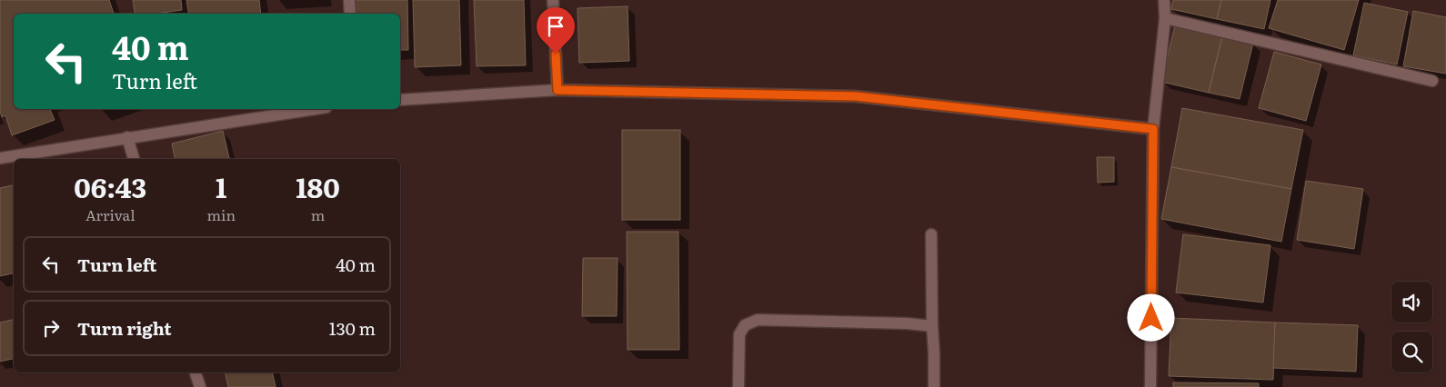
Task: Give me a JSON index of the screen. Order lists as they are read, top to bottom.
{
  "page": {
    "turn": ["40 m", "Turn left"],
    "eta": [
      "06:43",
      "Arrival",
      "1",
      "min",
      "180",
      "m"
    ],
    "list": [
      {
        "name": "Turn left",
        "value": "40 m"
      },
      {
        "name": "Turn right",
        "value": "130 m"
      }
    ]
  }
}
